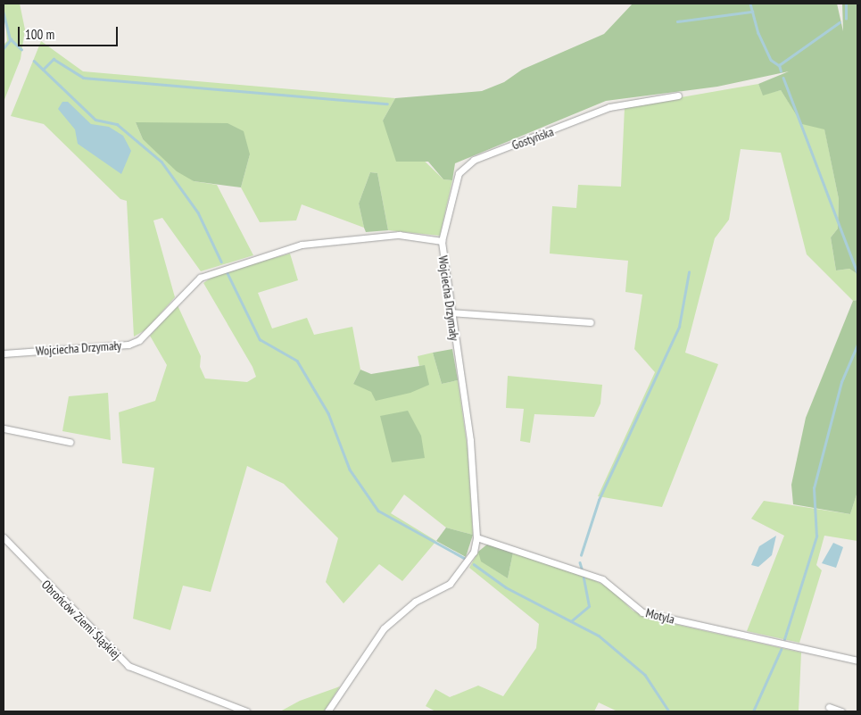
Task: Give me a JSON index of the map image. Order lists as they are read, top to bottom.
{
  "streets": {
    "street": [
      "Gostyńska",
      "Wojciecha Drzymały",
      "Motyla",
      "Obrońców Ziemi Śląskiej"
    ]
  },
  "crossings": [
    ["Gostyńska", "Wojciecha Drzymały"],
    ["Wojciecha Drzymały", "Motyla"]
  ],
  "scale_bar": "100 m"
}
